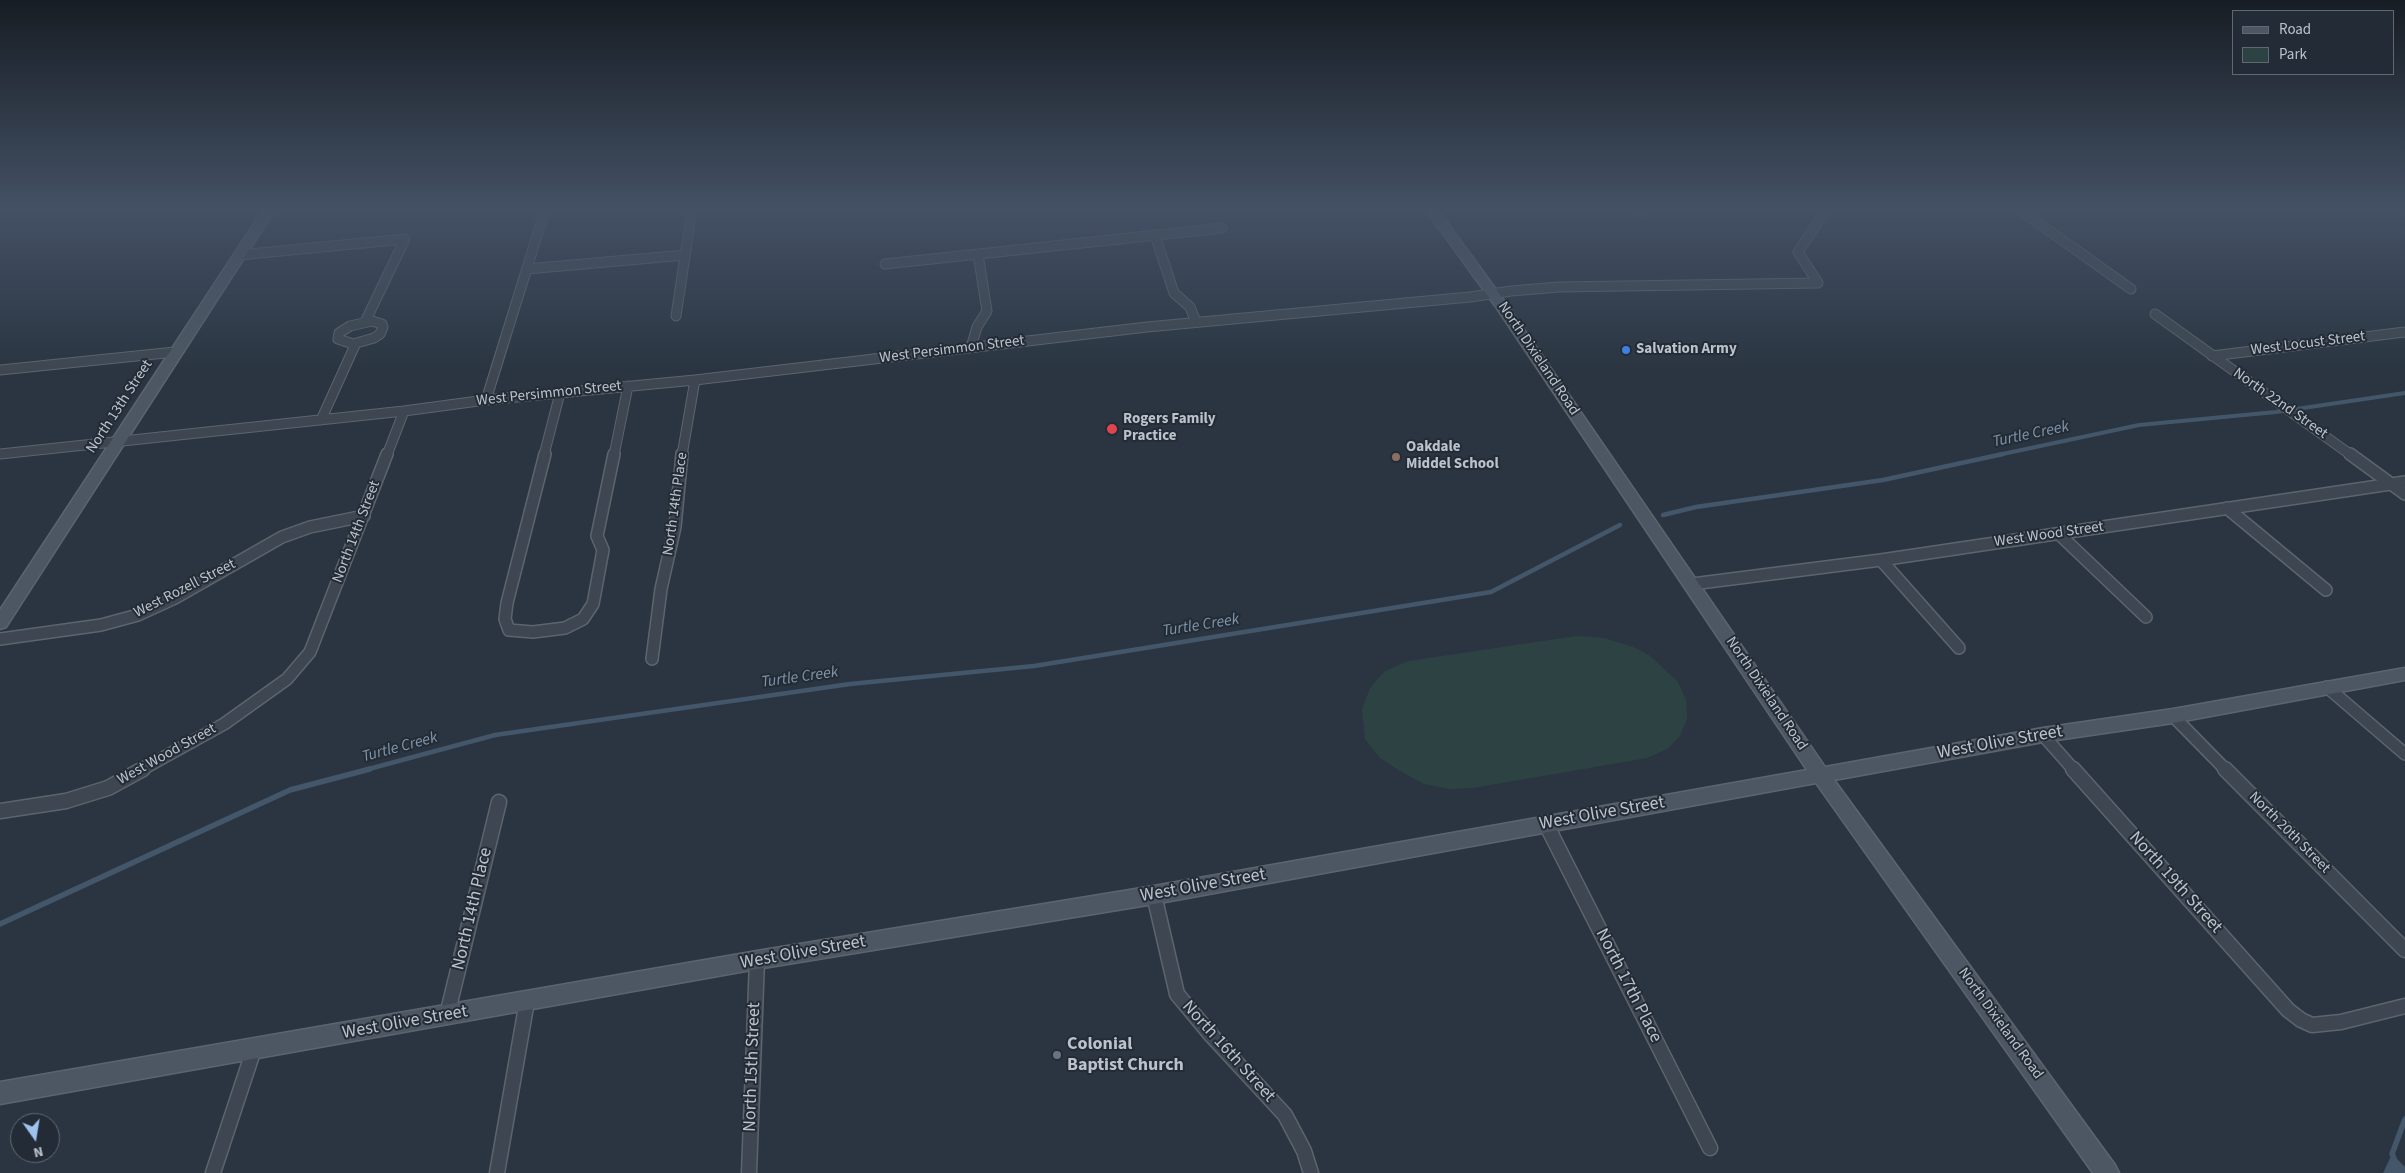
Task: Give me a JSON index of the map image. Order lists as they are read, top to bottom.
{
  "streets": {
    "main road": ["North Dixieland Road", "North 13th Street", "West Olive Street"],
    "street": [
      "West Locust Street",
      "West Persimmon Street",
      "North 22nd Street",
      "North 14th Place",
      "North 14th Street",
      "West Wood Street",
      "West Rozell Street",
      "North 20th Street",
      "North 19th Street",
      "North 17th Place",
      "North 16th Street",
      "North 15th Street"
    ]
  },
  "crossings": [
    ["West Locust Street", "North 22nd Street"],
    ["West Persimmon Street", "North Dixieland Road"],
    ["West Persimmon Street", "North 13th Street"],
    ["West Persimmon Street", "North 14th Place"],
    ["West Persimmon Street", "North 14th Street"],
    ["North Dixieland Road", "West Wood Street"],
    ["North Dixieland Road", "West Olive Street"],
    ["North 22nd Street", "West Wood Street"],
    ["North 14th Place", "West Olive Street"],
    ["North 14th Street", "West Wood Street"],
    ["North 14th Street", "West Rozell Street"],
    ["West Olive Street", "North 20th Street"],
    ["West Olive Street", "North 19th Street"],
    ["West Olive Street", "North 17th Place"],
    ["West Olive Street", "North 16th Street"],
    ["West Olive Street", "North 15th Street"]
  ],
  "water": ["Turtle Creek"],
  "places": [
    "Salvation Army",
    "Rogers Family Practice",
    "Oakdale Middel School",
    "Colonial Baptist Church"
  ],
  "legend": ["Road", "Park"],
  "north": "bottom"
}
